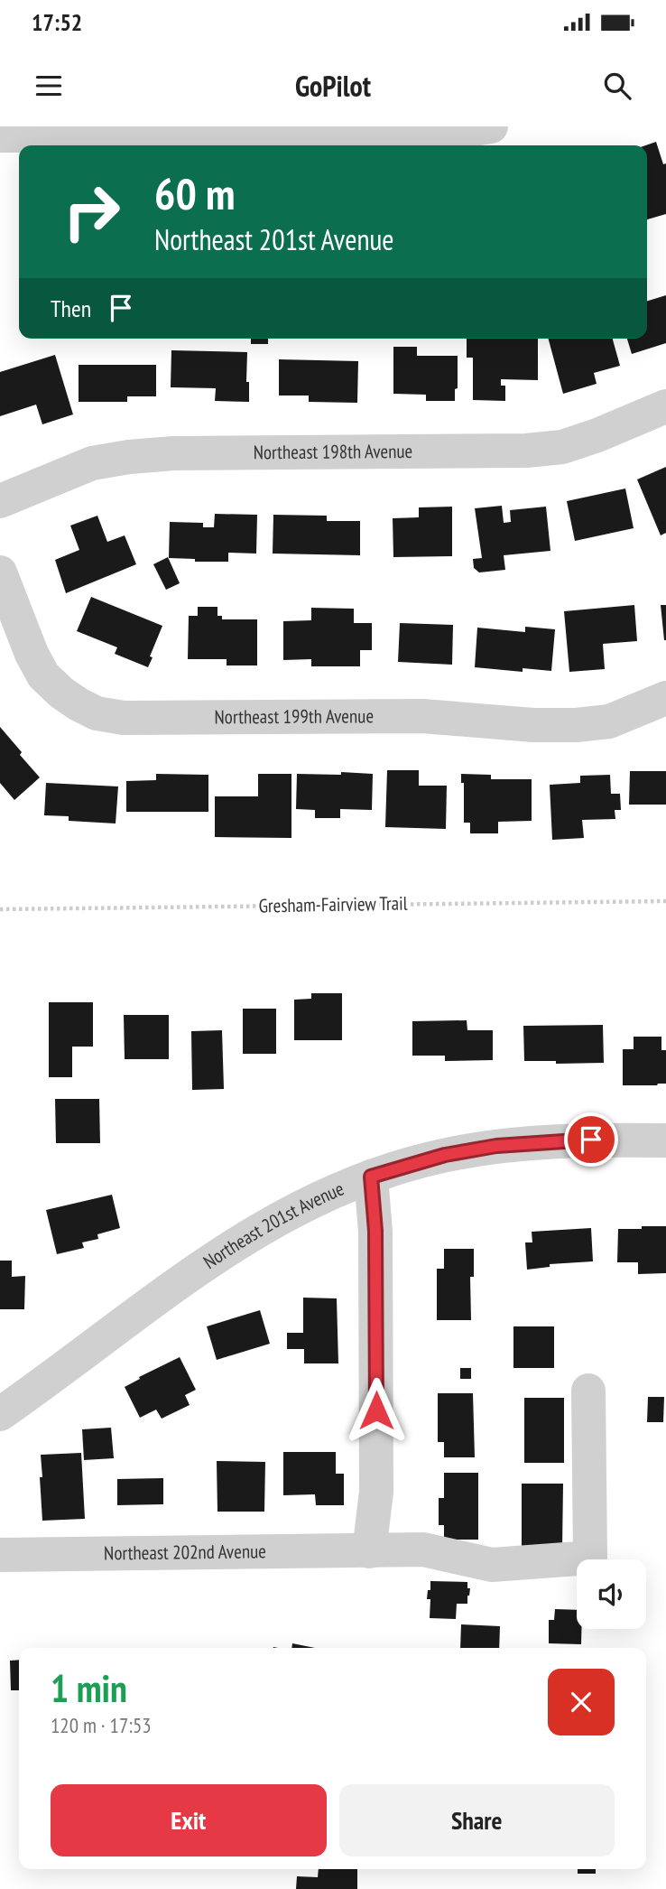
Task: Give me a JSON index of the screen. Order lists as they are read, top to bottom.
{
  "streets": {
    "street": [
      "Northeast 198th Avenue",
      "Northeast 199th Avenue",
      "Northeast 201st Avenue",
      "Northeast 202nd Avenue"
    ],
    "path": ["Gresham-Fairview Trail"]
  },
  "page": {
    "status": "17:52",
    "header": "GoPilot",
    "turn": ["60 m", "Northeast 201st Avenue"],
    "then": "Then",
    "heading": ["1 min", "120 m · 17:53"],
    "buttons": ["Exit", "Share"]
  }
}
